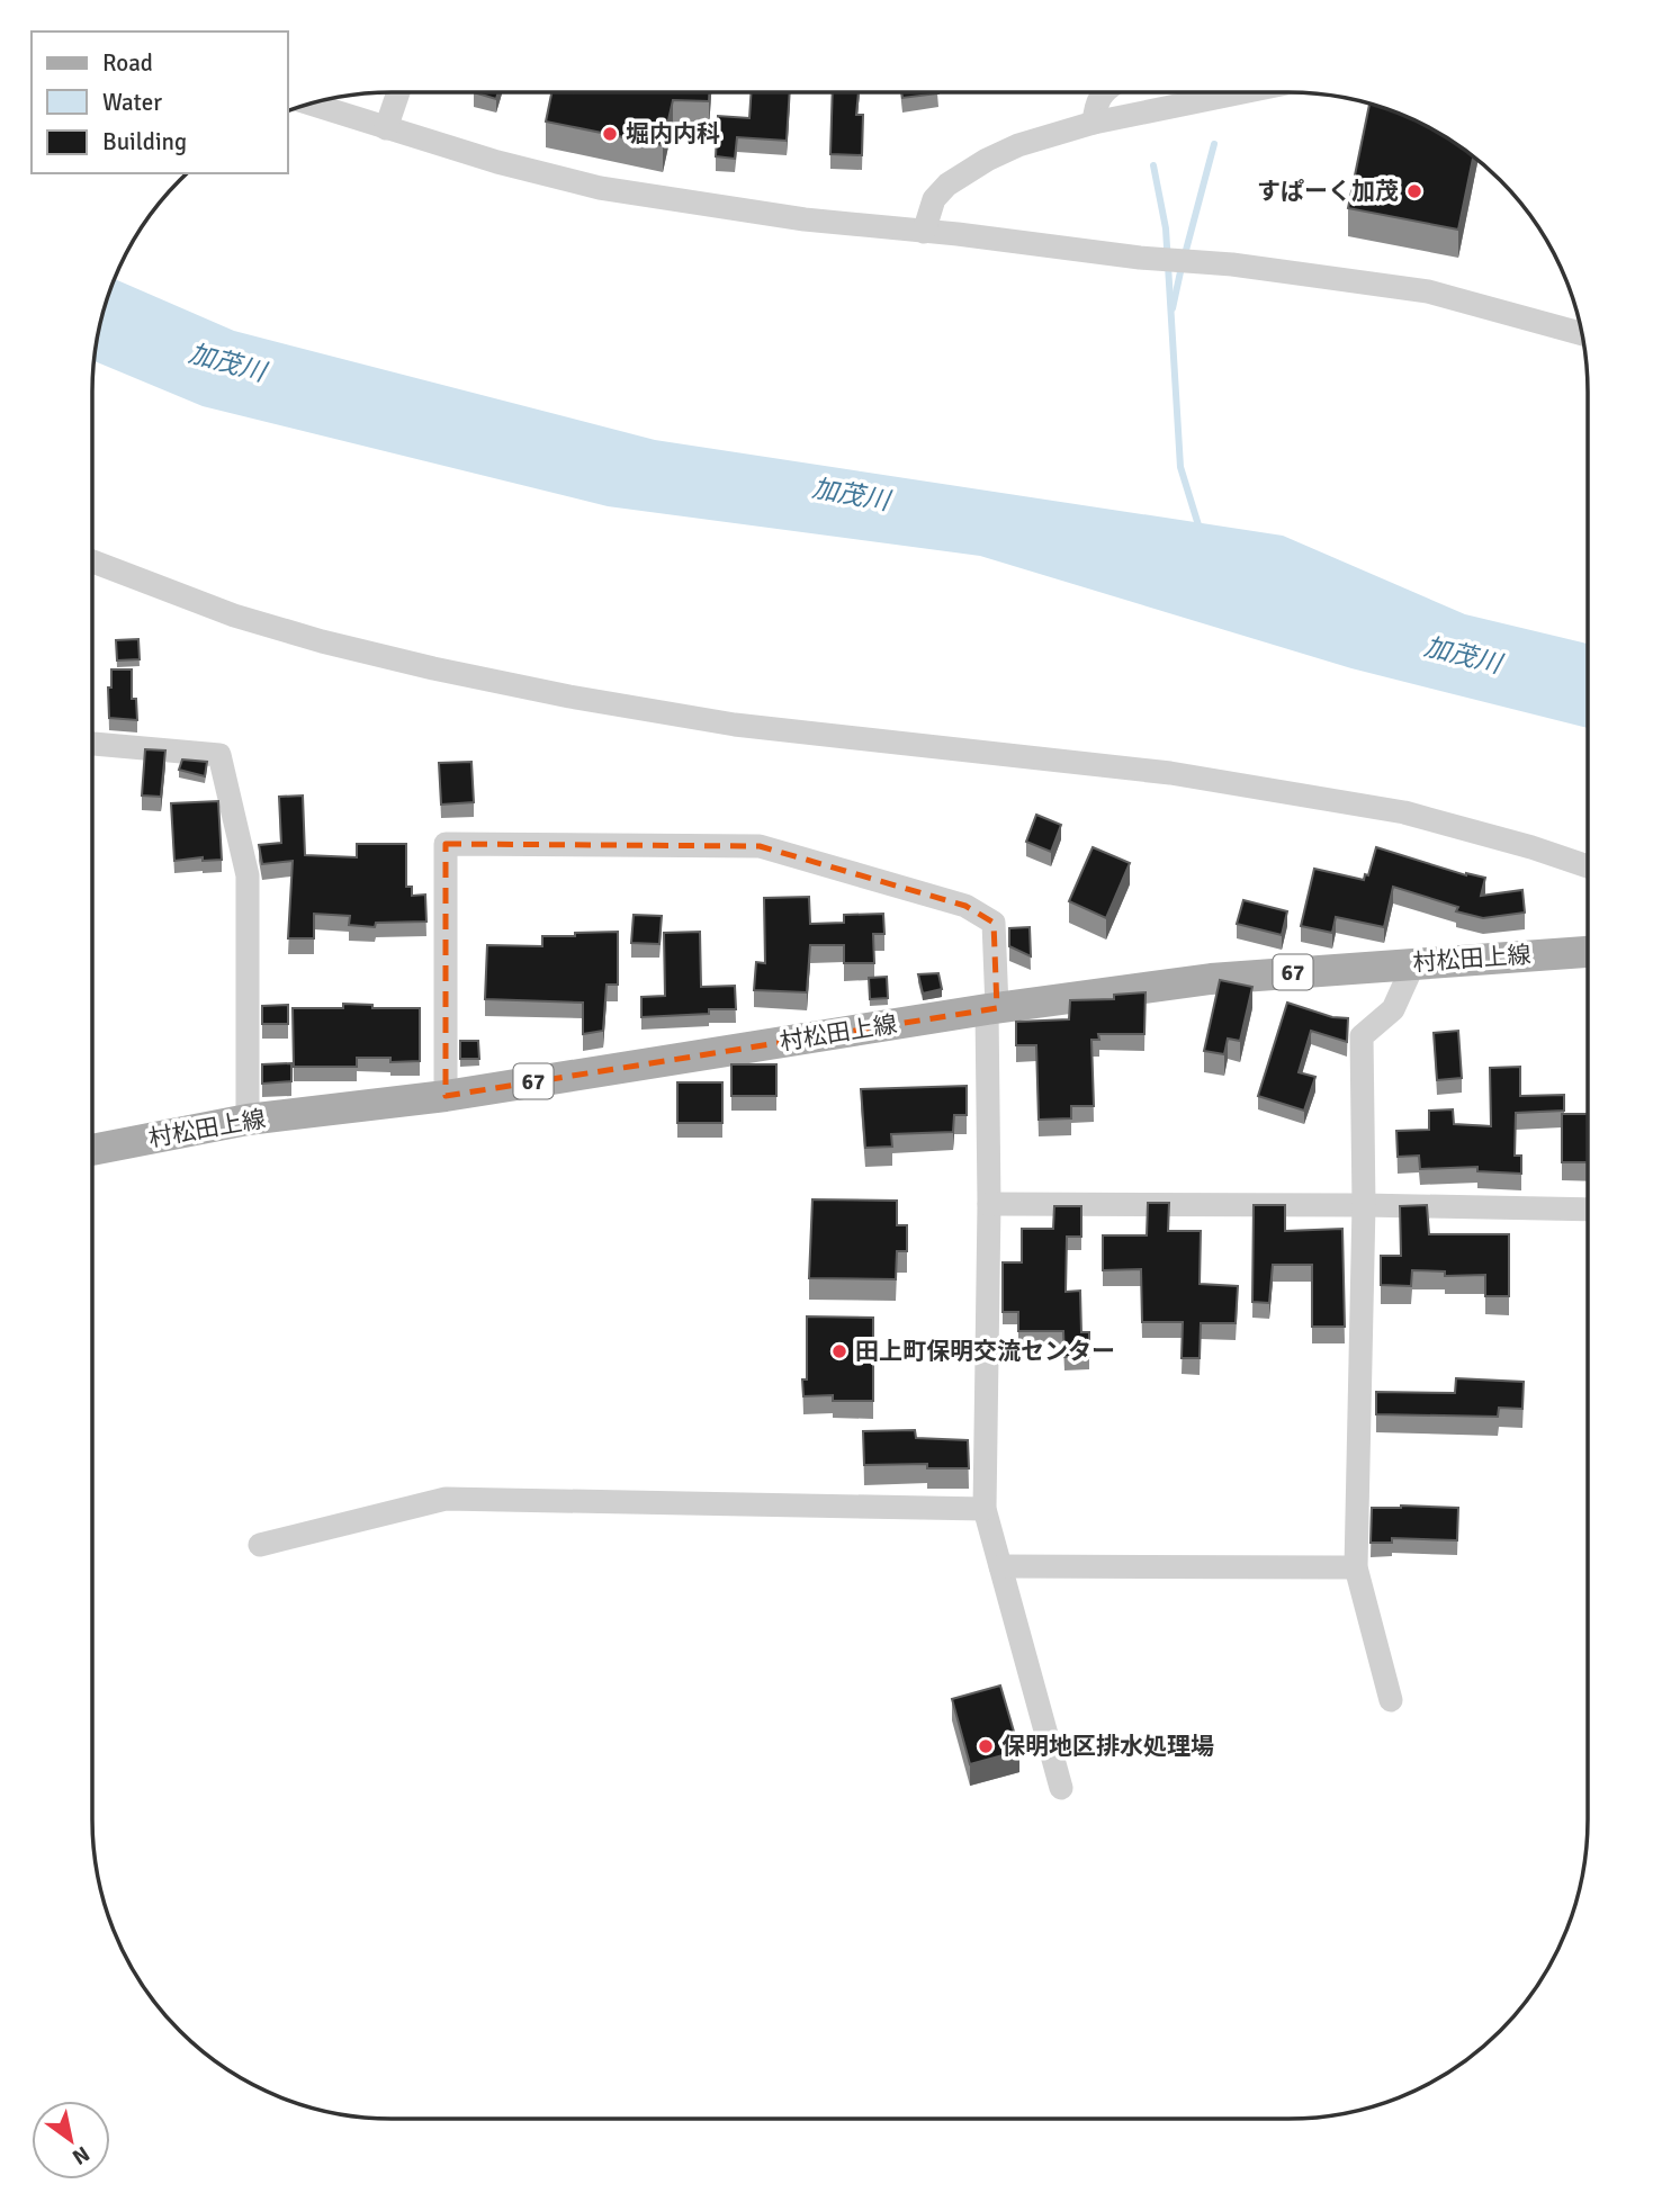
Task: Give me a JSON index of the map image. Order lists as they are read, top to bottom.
{
  "streets": {
    "main road": ["村松田上線", "67"]
  },
  "water": ["加茂川"],
  "places": [
    "堀内内科",
    "すぱーく加茂",
    "田上町保明交流センター",
    "保明地区排水処理場"
  ],
  "legend": ["Road", "Water", "Building"],
  "north": "bottom right"
}
